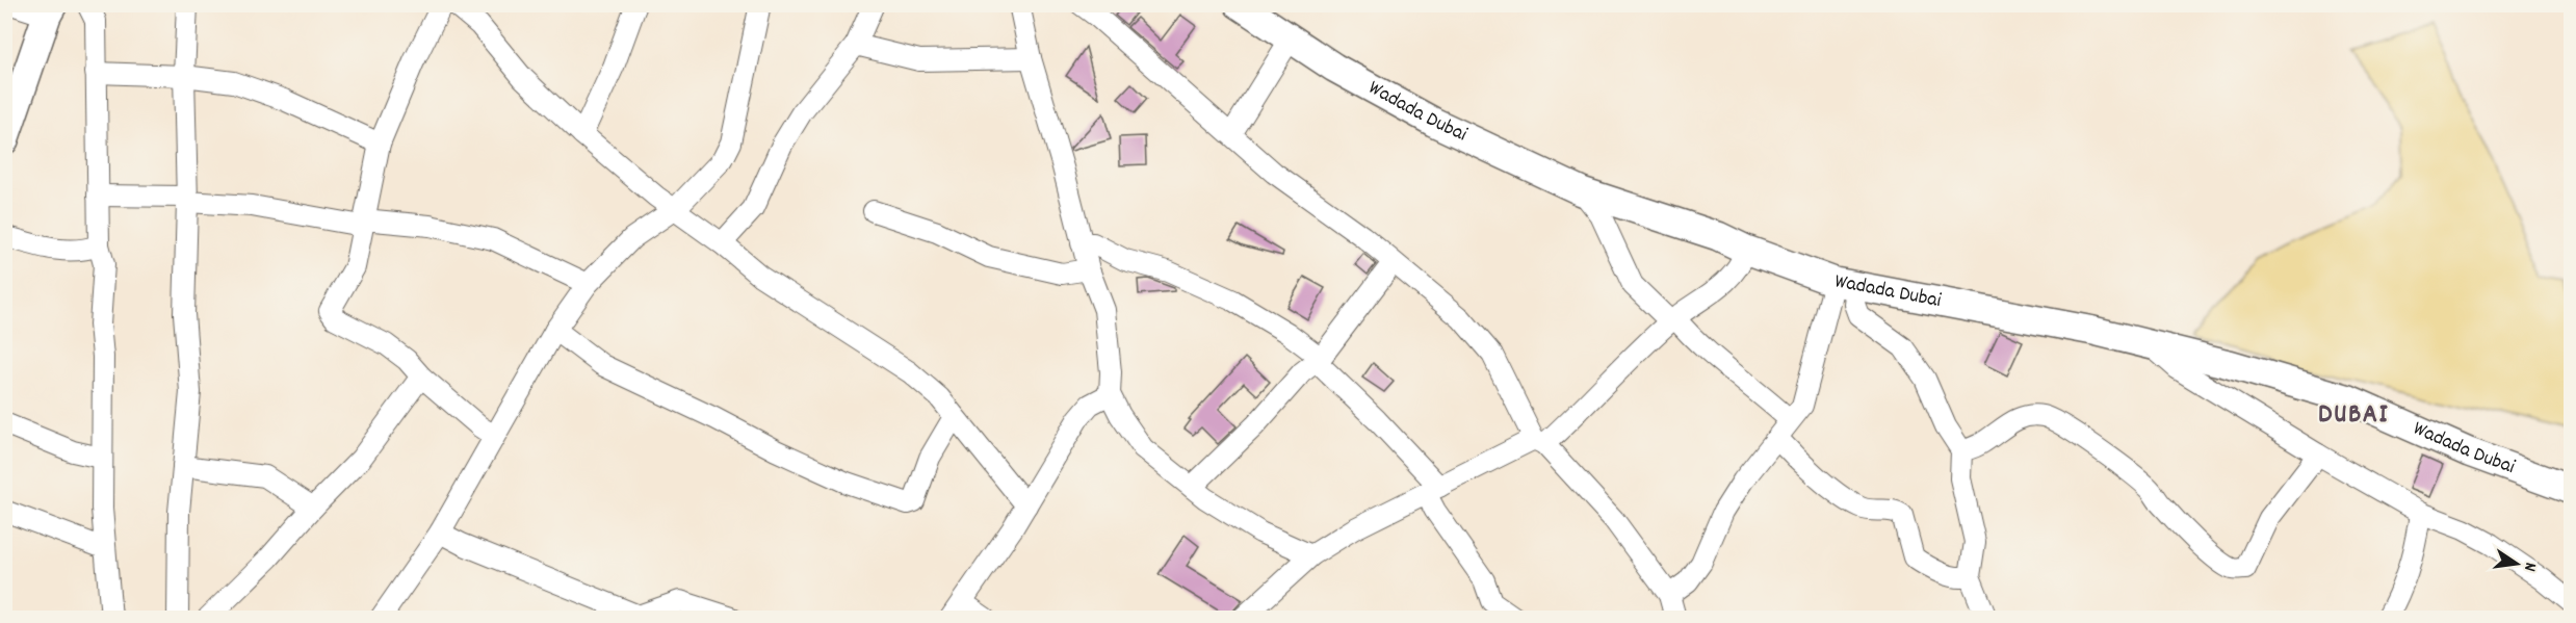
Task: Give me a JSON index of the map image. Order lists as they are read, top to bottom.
{
  "streets": {
    "street": ["Wadada Dubai"]
  },
  "districts": ["DUBAI"],
  "north": "right"
}
